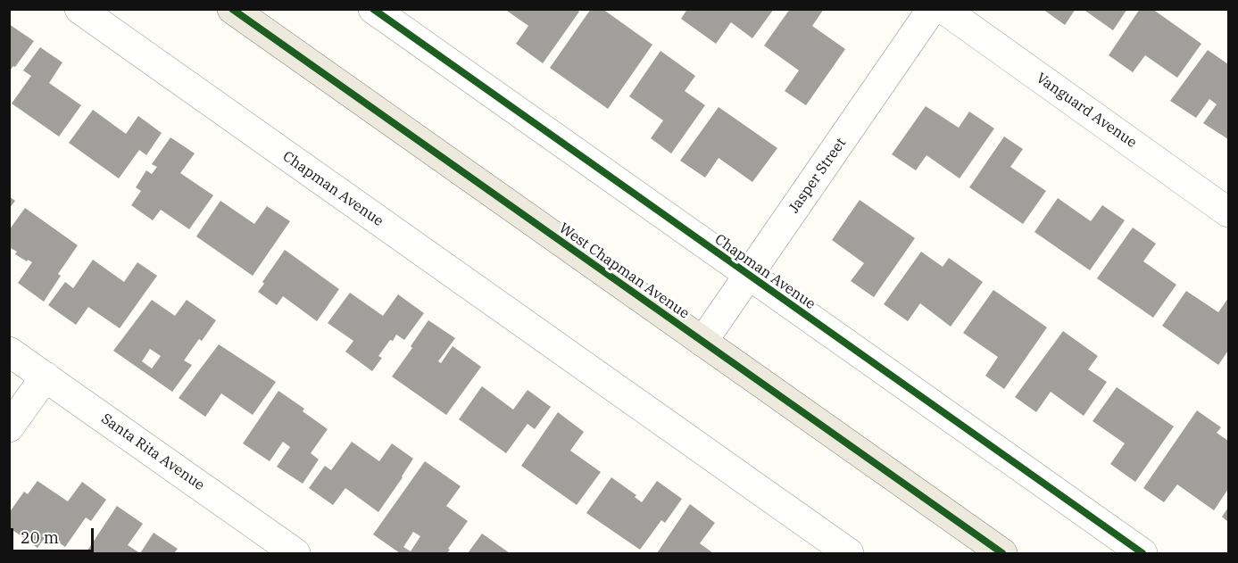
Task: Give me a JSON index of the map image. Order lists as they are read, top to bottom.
{
  "streets": {
    "main road": ["West Chapman Avenue"],
    "street": [
      "Vanguard Avenue",
      "Jasper Street",
      "Chapman Avenue",
      "Santa Rita Avenue"
    ]
  },
  "crossings": [
    ["Jasper Street", "Chapman Avenue"],
    ["Jasper Street", "West Chapman Avenue"]
  ],
  "scale_bar": "20 m"
}
